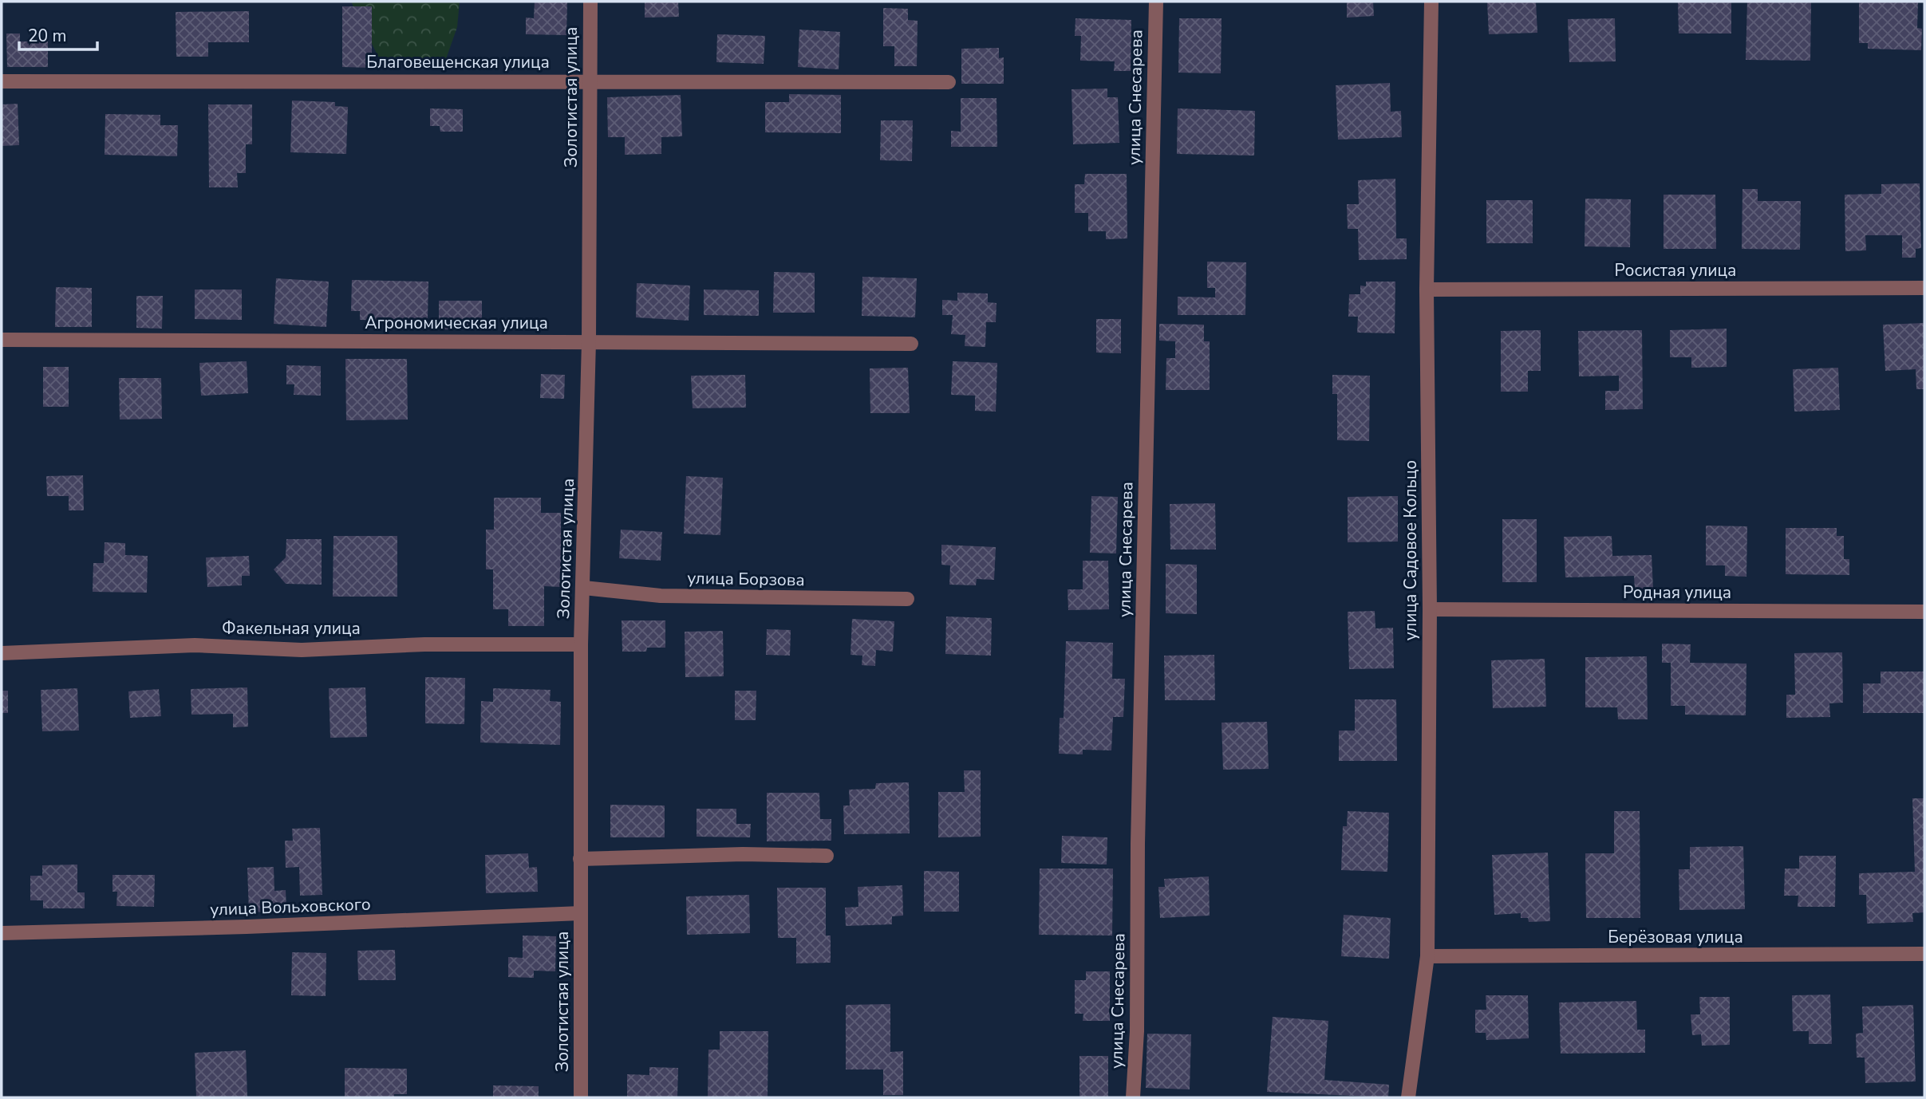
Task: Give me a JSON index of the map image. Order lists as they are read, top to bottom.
{
  "streets": {
    "street": [
      "Благовещенская улица",
      "Золотистая улица",
      "улица Снесарева",
      "Росистая улица",
      "Агрономическая улица",
      "улица Садовое Кольцо",
      "улица Борзова",
      "Родная улица",
      "Факельная улица",
      "улица Вольховского",
      "Берёзовая улица"
    ]
  },
  "crossings": [
    ["Благовещенская улица", "Золотистая улица"],
    ["Золотистая улица", "Агрономическая улица"],
    ["Золотистая улица", "улица Борзова"],
    ["Золотистая улица", "Факельная улица"],
    ["Золотистая улица", "улица Вольховского"],
    ["Росистая улица", "улица Садовое Кольцо"],
    ["улица Садовое Кольцо", "Родная улица"],
    ["улица Садовое Кольцо", "Берёзовая улица"]
  ],
  "scale_bar": "20 m"
}
